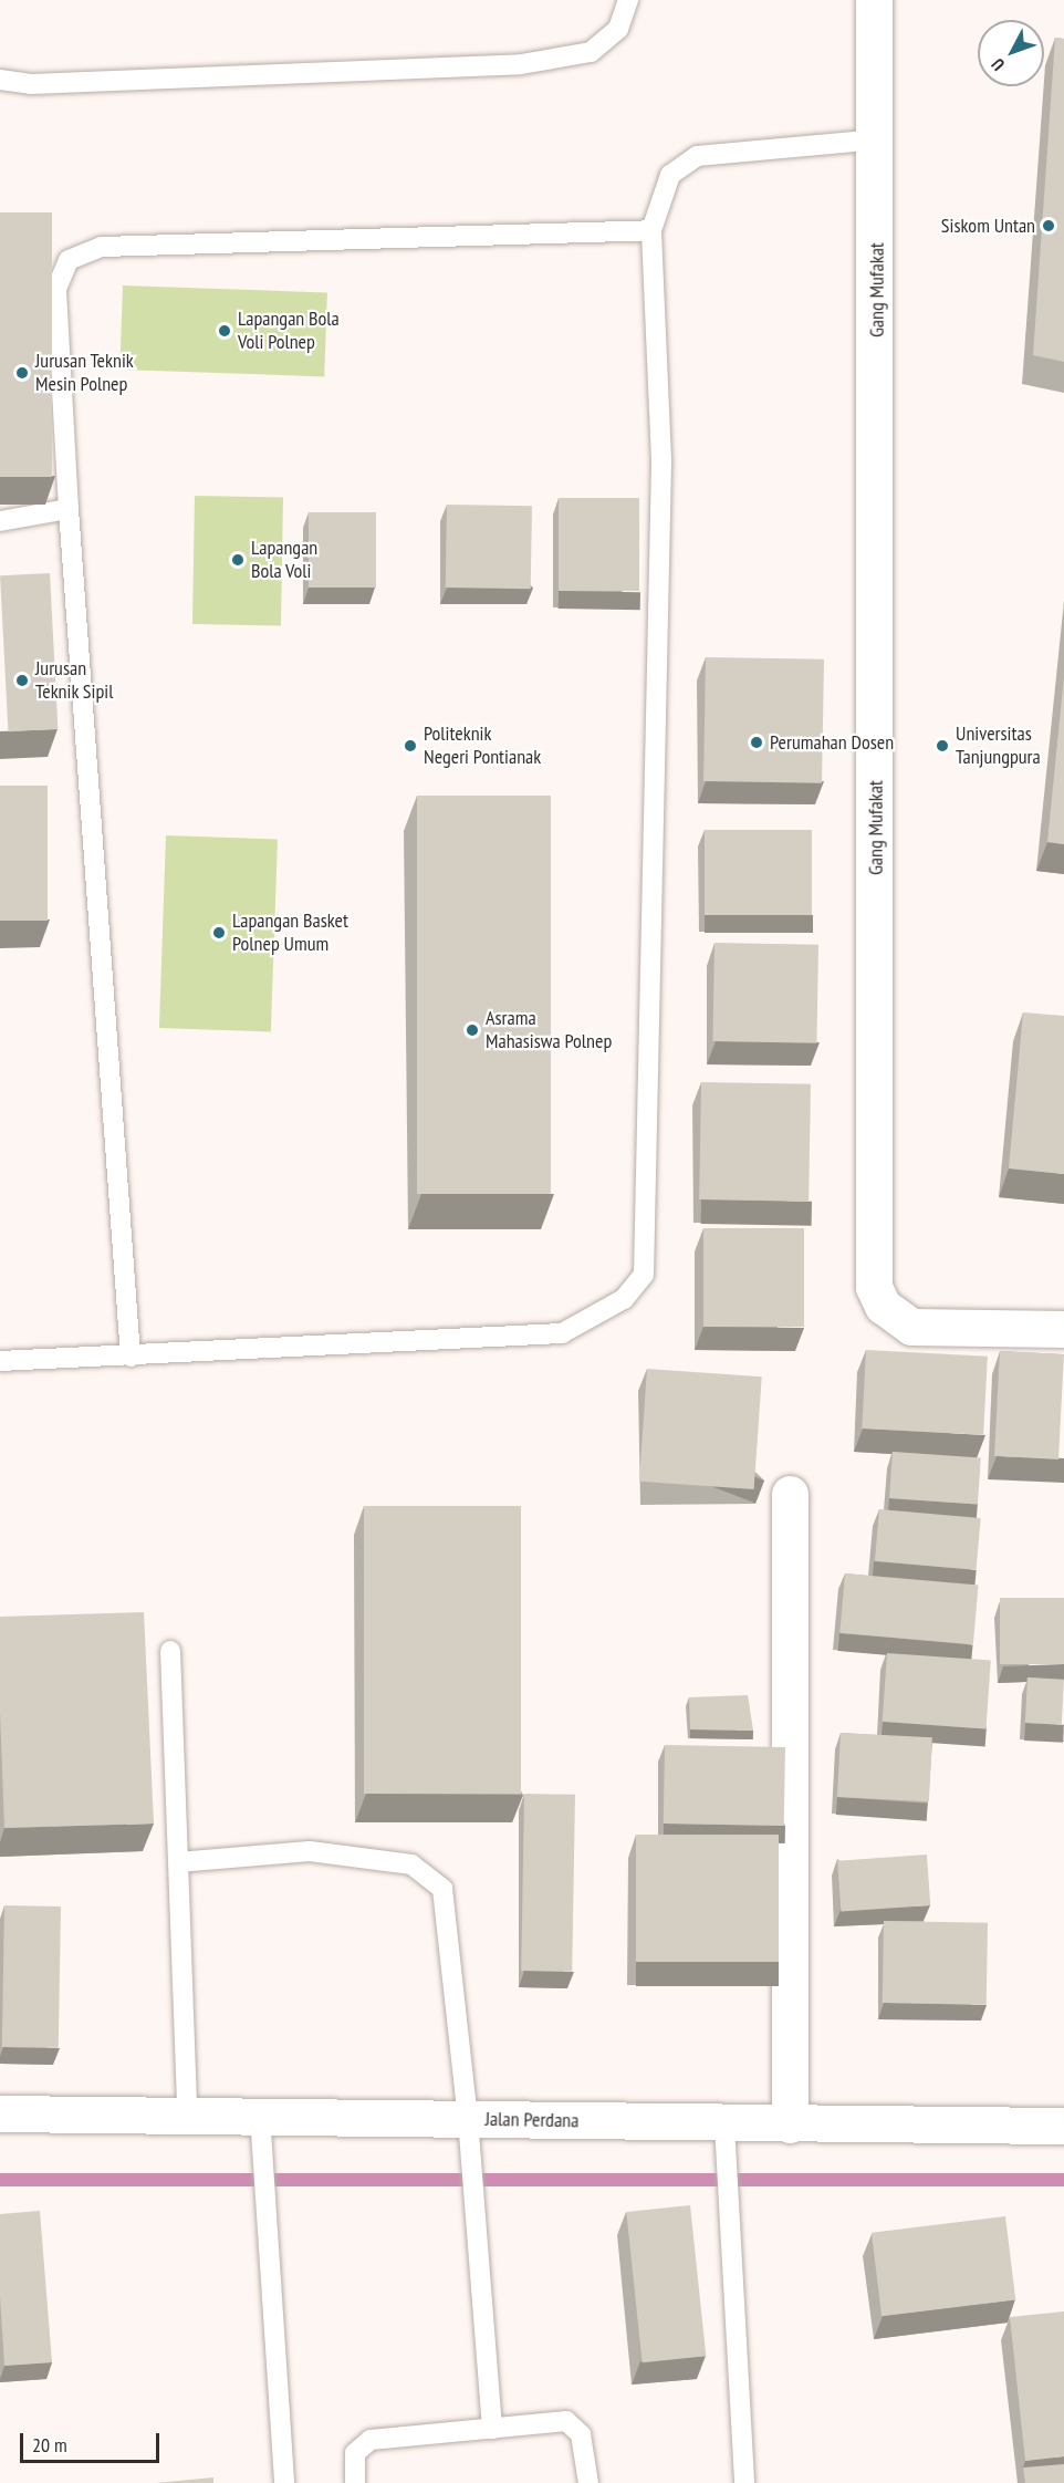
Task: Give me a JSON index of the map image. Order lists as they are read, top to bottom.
{
  "streets": {
    "street": ["Gang Mufakat", "Jalan Perdana"]
  },
  "places": [
    "Siskom Untan",
    "Lapangan Bola Voli Polnep",
    "Jurusan Teknik Mesin Polnep",
    "Lapangan Bola Voli",
    "Jurusan Teknik Sipil",
    "Perumahan Dosen",
    "Politeknik Negeri Pontianak",
    "Universitas Tanjungpura",
    "Lapangan Basket Polnep Umum",
    "Asrama Mahasiswa Polnep"
  ],
  "scale_bar": "20 m",
  "north": "bottom left"
}
